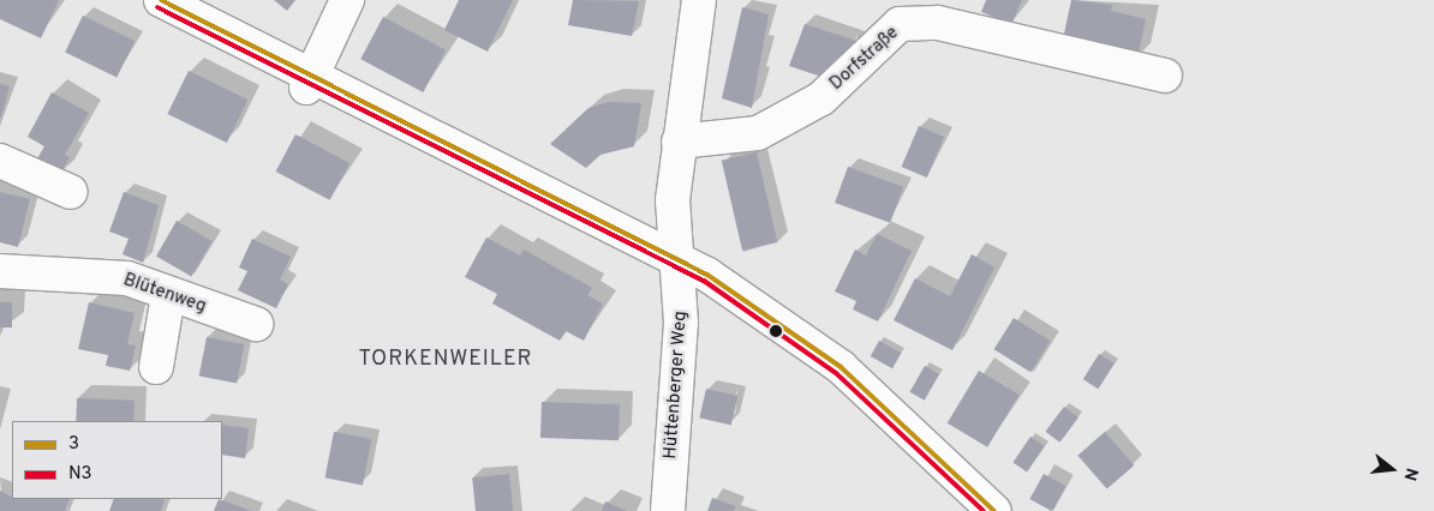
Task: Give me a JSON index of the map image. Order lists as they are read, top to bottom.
{
  "streets": {
    "street": ["Dorfstraße", "Blütenweg", "Hüttenberger Weg"]
  },
  "districts": ["TORKENWEILER"],
  "lines": ["transit line 3", "transit line N3"],
  "legend": ["3", "N3"],
  "north": "right"
}
